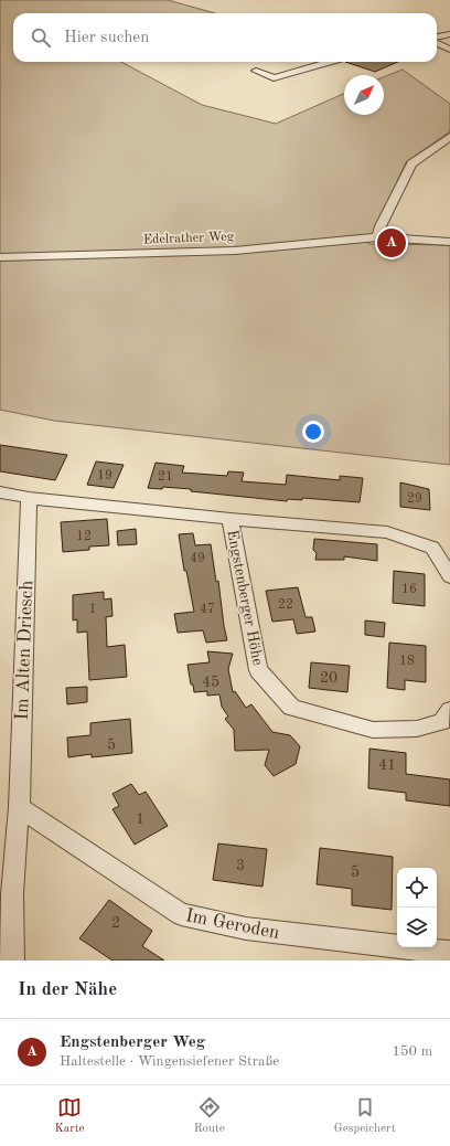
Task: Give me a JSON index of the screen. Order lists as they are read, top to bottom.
{
  "streets": {
    "street": [
      "Edelrather Weg",
      "Engstenberger Höhe",
      "Im Alten Driesch",
      "Im Geroden"
    ]
  },
  "crossings": [
    ["Engstenberger Höhe", "Im Alten Driesch"],
    ["Im Alten Driesch", "Im Geroden"]
  ],
  "house_numbers": [
    "19",
    "21",
    "29",
    "12",
    "49",
    "16",
    "22",
    "1",
    "47",
    "18",
    "20",
    "45",
    "5",
    "41",
    "1",
    "3",
    "5",
    "2"
  ],
  "north": "top right",
  "page": {
    "search": "Hier suchen",
    "pins": "A",
    "heading": "In der Nähe",
    "list": [
      {
        "mark": "A",
        "name": "Engstenberger Weg",
        "note": "Haltestelle · Wingensiefener Straße",
        "value": "150 m"
      }
    ],
    "nav": ["Karte", "Route", "Gespeichert"]
  }
}
